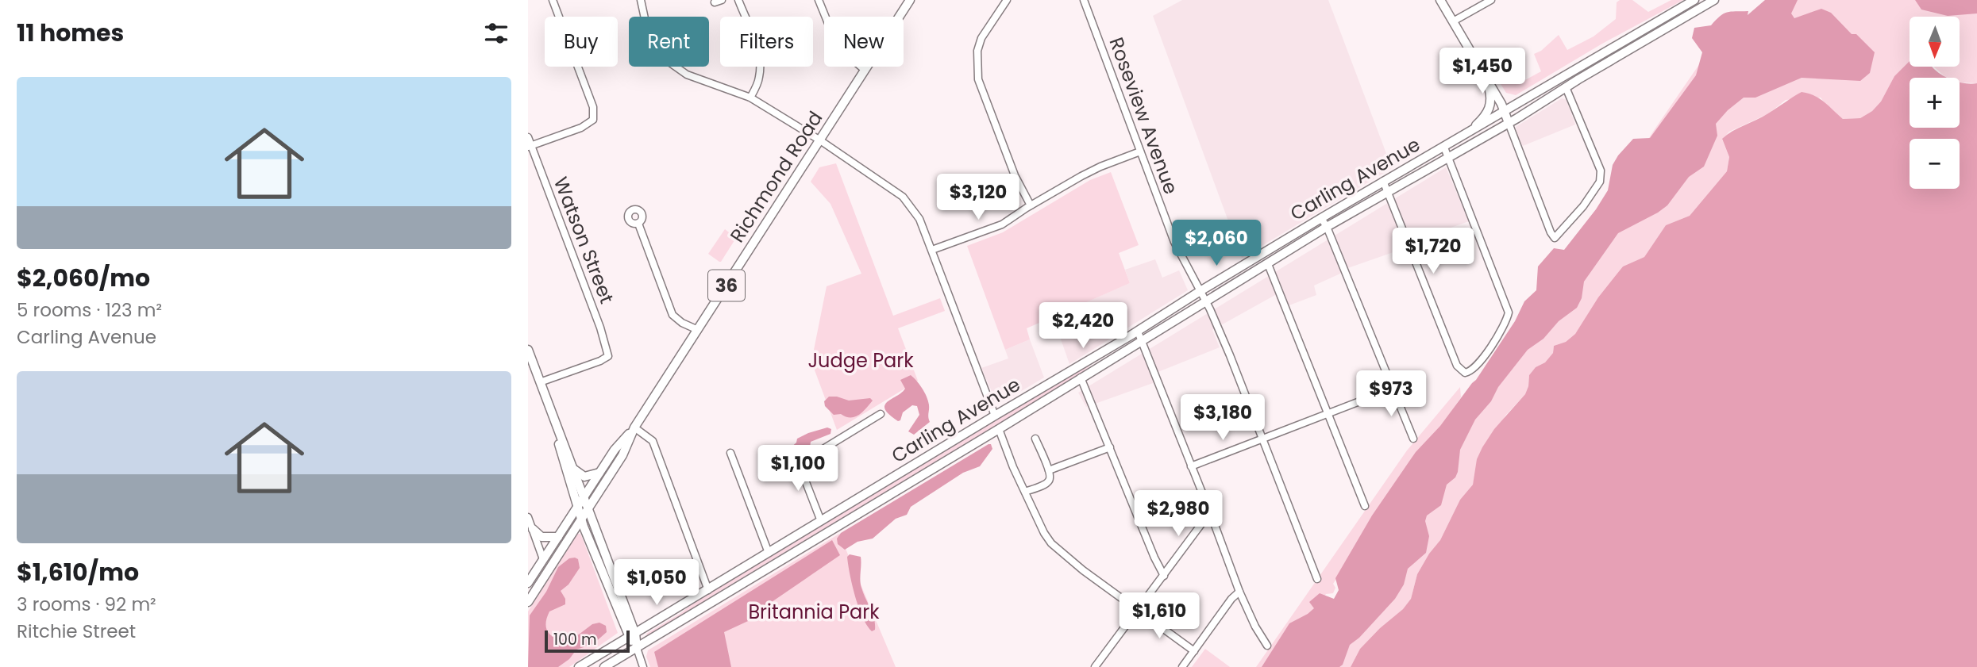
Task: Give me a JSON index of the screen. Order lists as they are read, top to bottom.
{
  "streets": {
    "main road": ["Richmond Road", "Carling Avenue", "36"],
    "street": ["Roseview Avenue", "Watson Street"]
  },
  "crossings": [
    ["Roseview Avenue", "Carling Avenue"]
  ],
  "parks": ["Judge Park", "Britannia Park"],
  "scale_bar": "100 m",
  "north": "bottom",
  "page": {
    "heading": "11 homes",
    "map_buttons": ["+", "−"],
    "chip": [
      "Buy",
      "Rent",
      "Filters",
      "New"
    ],
    "price": [
      "$1,450",
      "$3,120",
      "$2,060",
      "$1,720",
      "$2,420",
      "$973",
      "$3,180",
      "$1,100",
      "$2,980",
      "$1,050",
      "$1,610"
    ],
    "list": [
      {
        "name": "$2,060/mo",
        "note": "5 rooms · 123 m² · Carling Avenue"
      },
      {
        "name": "$1,610/mo",
        "note": "3 rooms · 92 m² · Ritchie Street"
      }
    ],
    "scale": "100 m"
  }
}
